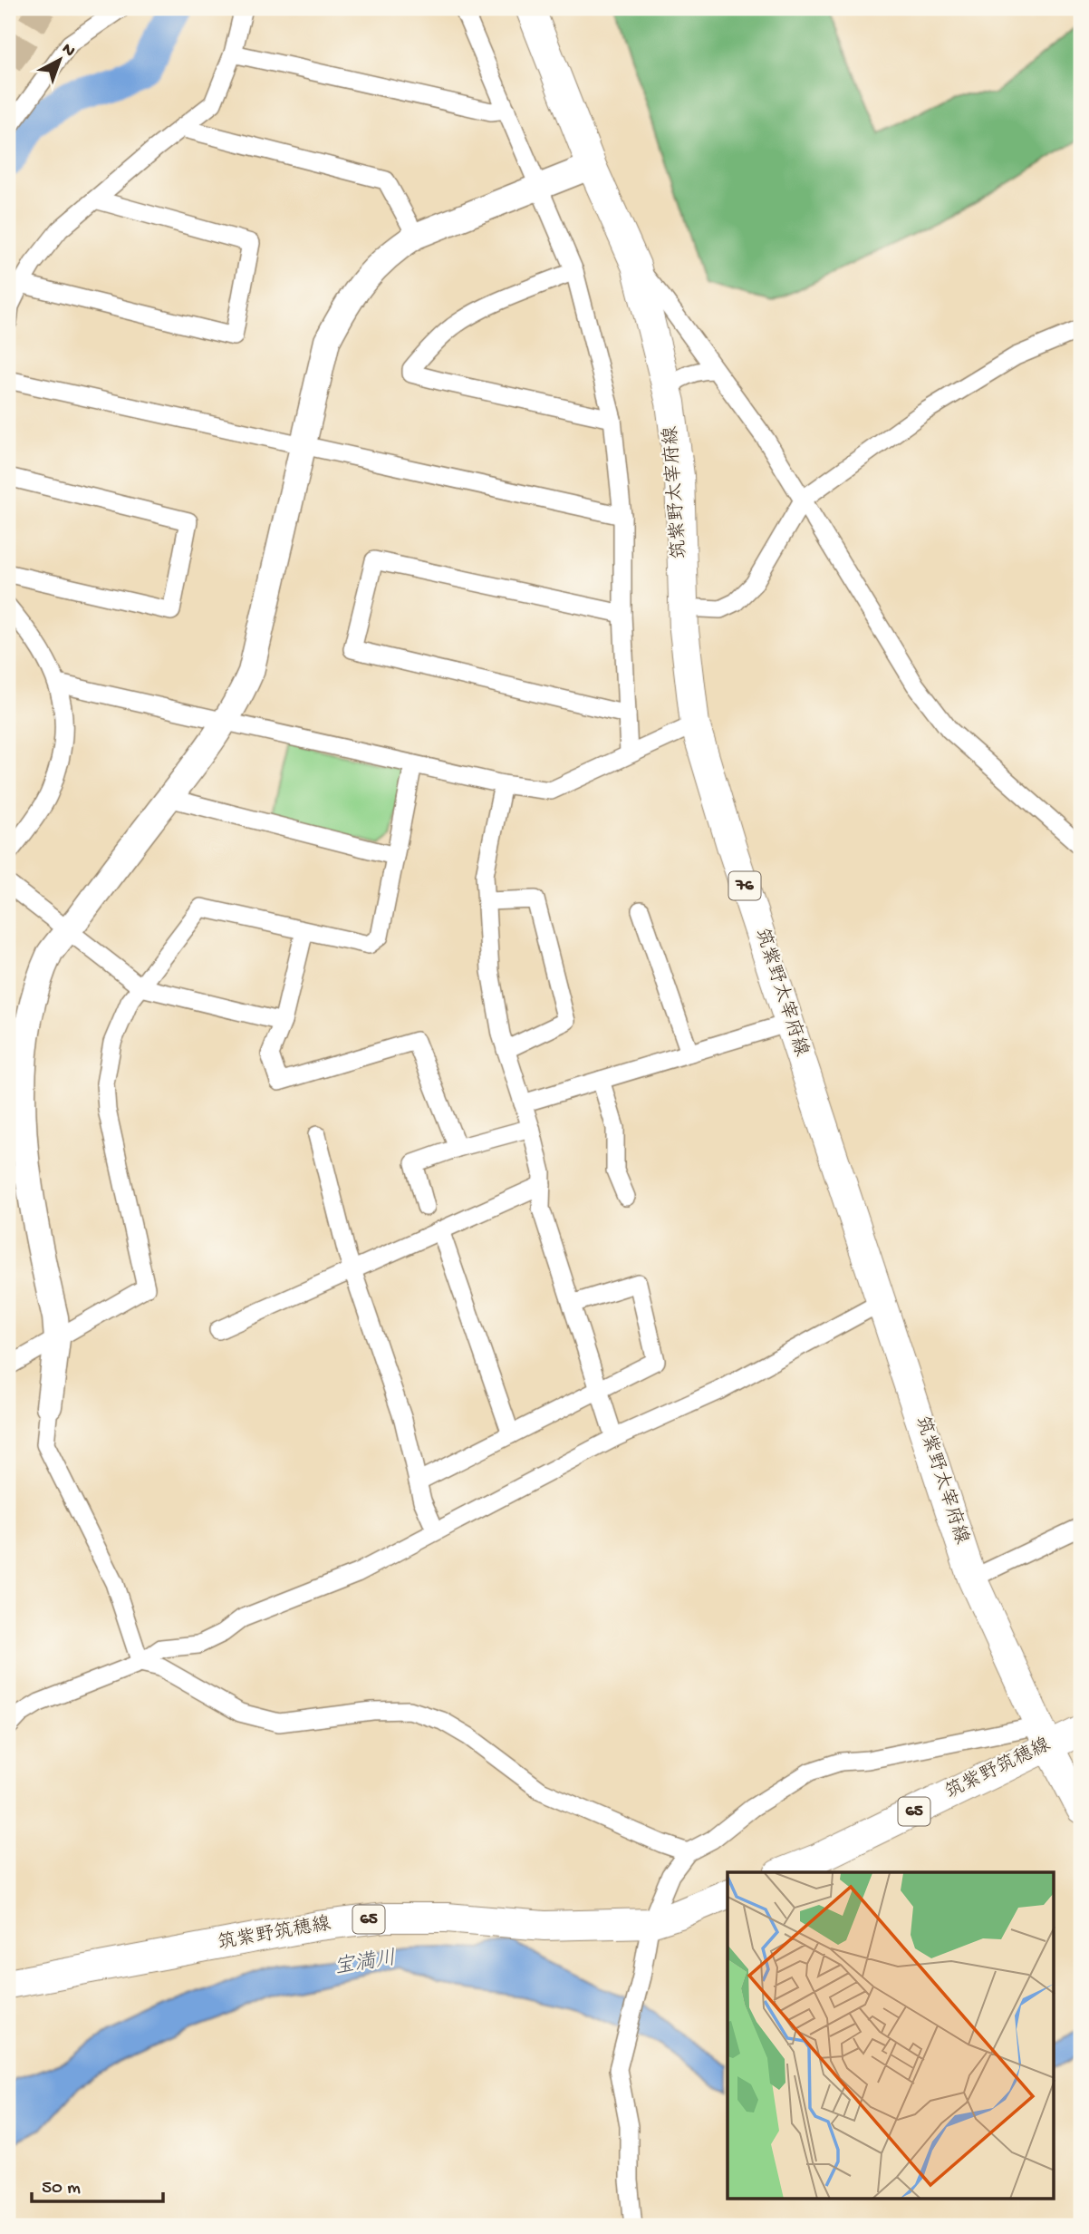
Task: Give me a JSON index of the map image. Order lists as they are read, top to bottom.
{
  "streets": {
    "main road": [
      "筑紫野太宰府線",
      "76",
      "筑紫野筑穂線",
      "65"
    ]
  },
  "crossings": [
    ["筑紫野太宰府線", "筑紫野筑穂線"]
  ],
  "water": ["宝満川"],
  "scale_bar": "50 m",
  "north": "top right"
}
